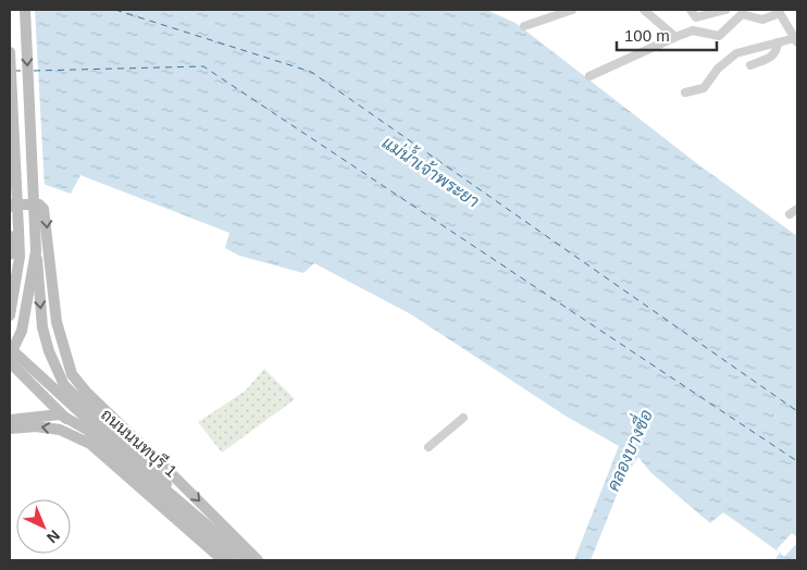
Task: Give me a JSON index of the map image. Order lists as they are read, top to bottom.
{
  "streets": {
    "main road": ["ถนนนนทบุรี 1"]
  },
  "water": ["แม่น้ำเจ้าพระยา", "คลองบางซื่อ"],
  "scale_bar": "100 m",
  "north": "bottom right"
}
